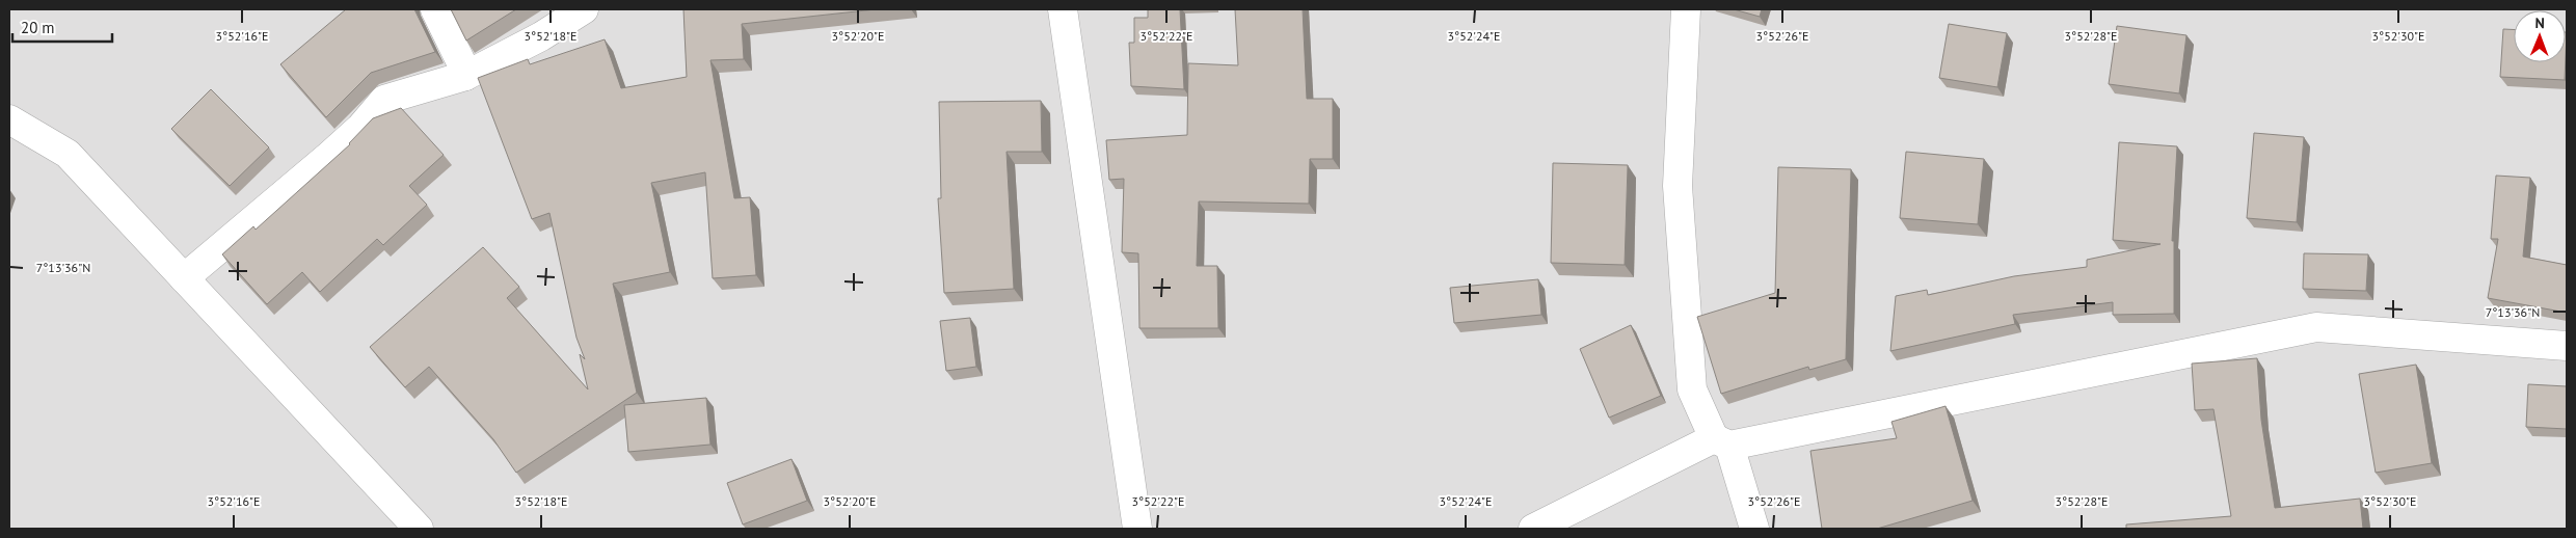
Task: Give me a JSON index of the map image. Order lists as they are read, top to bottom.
{
  "scale_bar": "20 m",
  "north": "top",
  "coordinates": [
    "3°52'16\"E",
    "3°52'18\"E",
    "3°52'20\"E",
    "3°52'22\"E",
    "3°52'24\"E",
    "3°52'26\"E",
    "3°52'28\"E",
    "3°52'30\"E",
    "7°13'36\"N"
  ]
}
